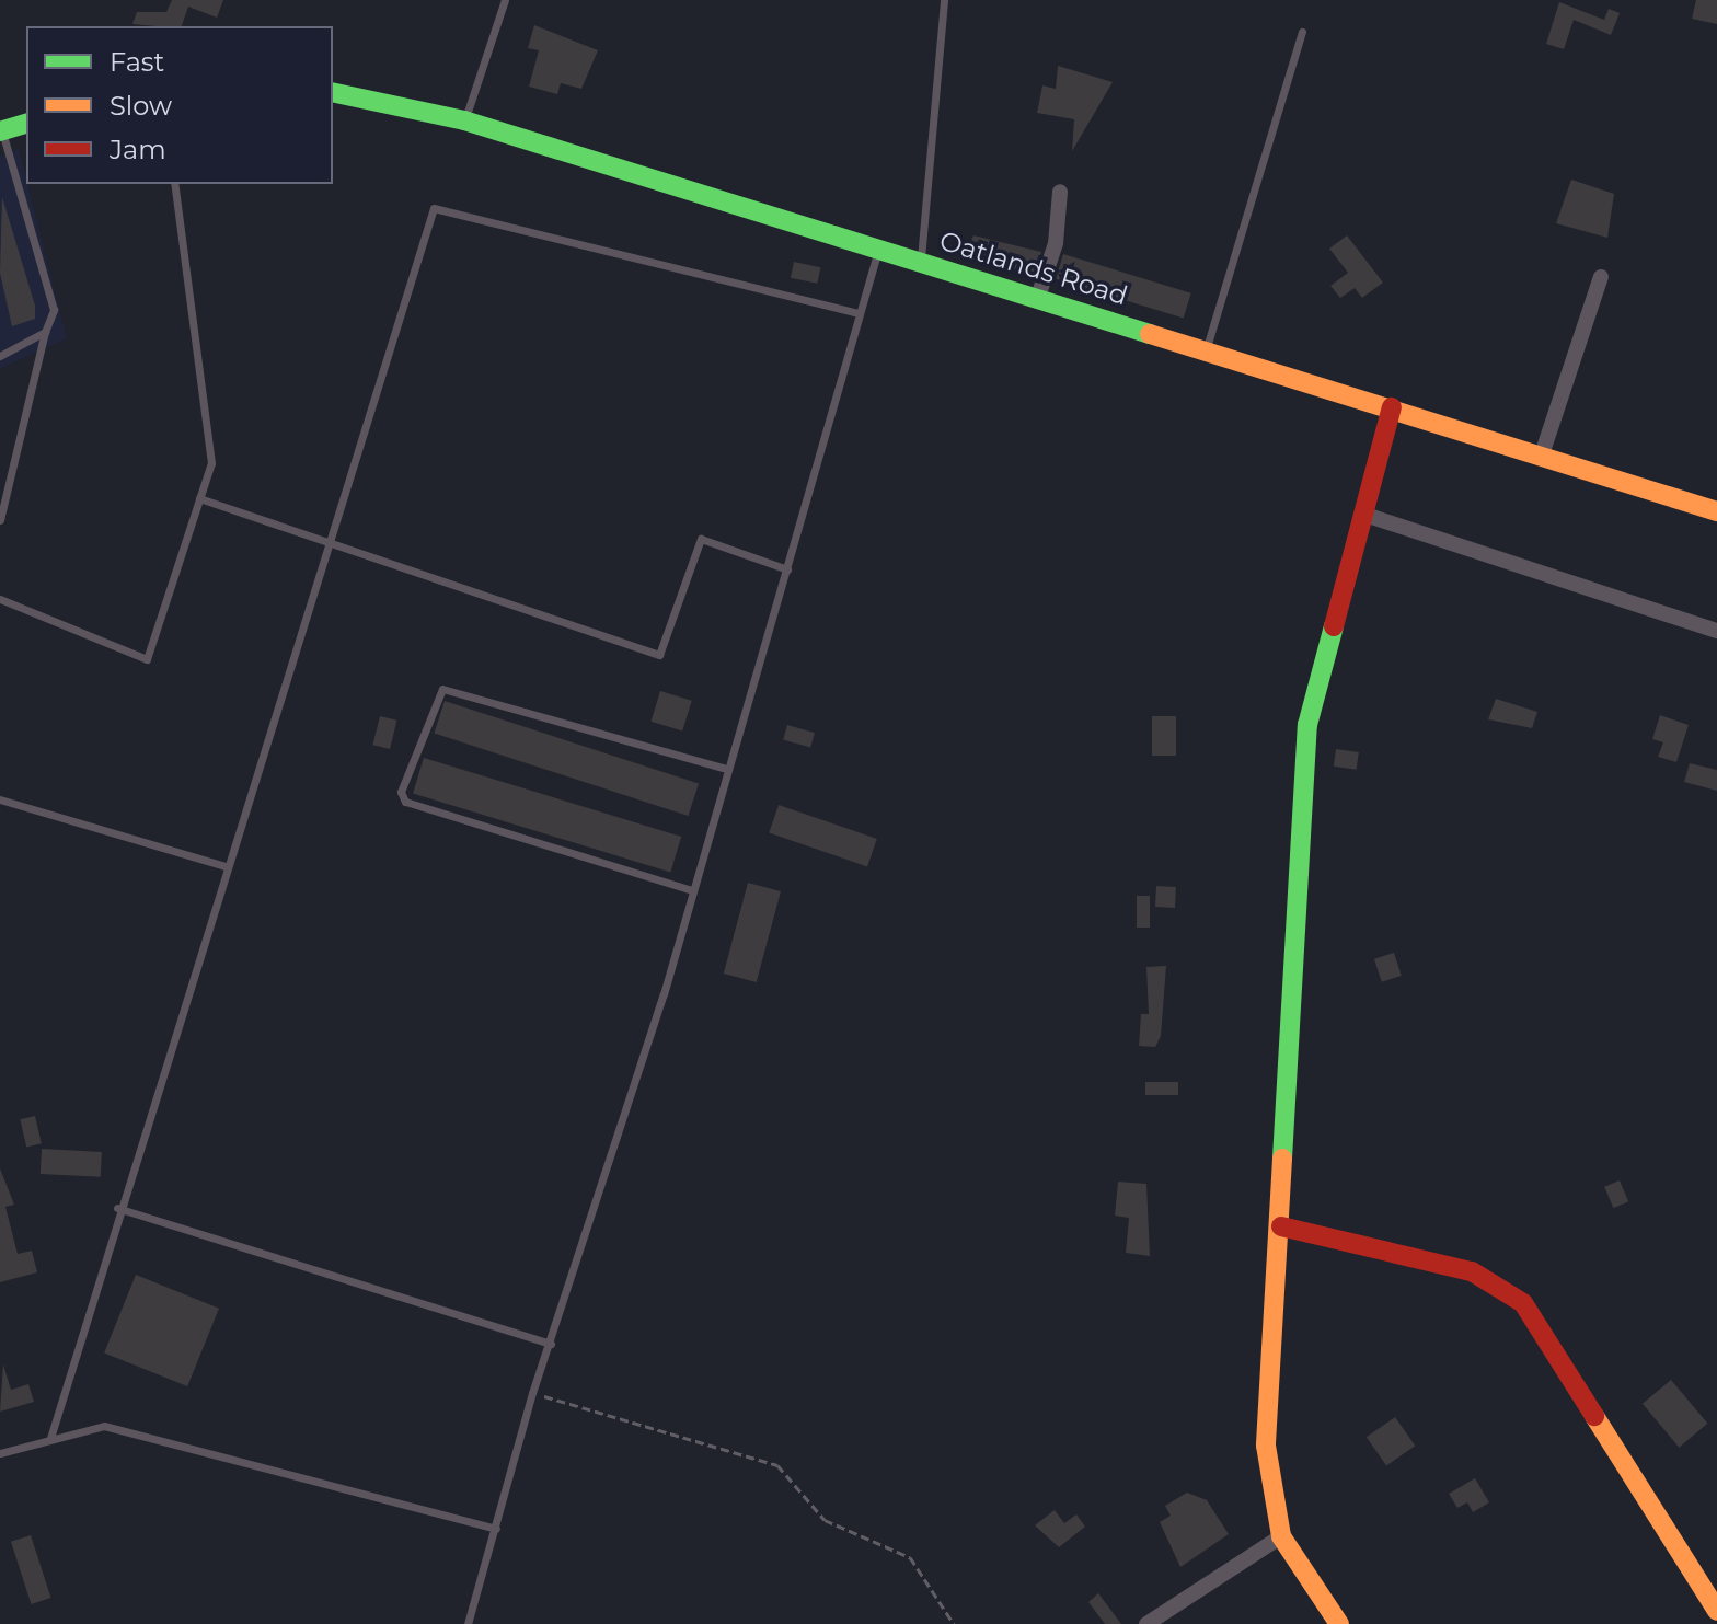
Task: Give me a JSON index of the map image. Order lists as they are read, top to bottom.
{
  "streets": {
    "street": ["Oatlands Road"]
  },
  "legend": ["Fast", "Slow", "Jam"]
}
